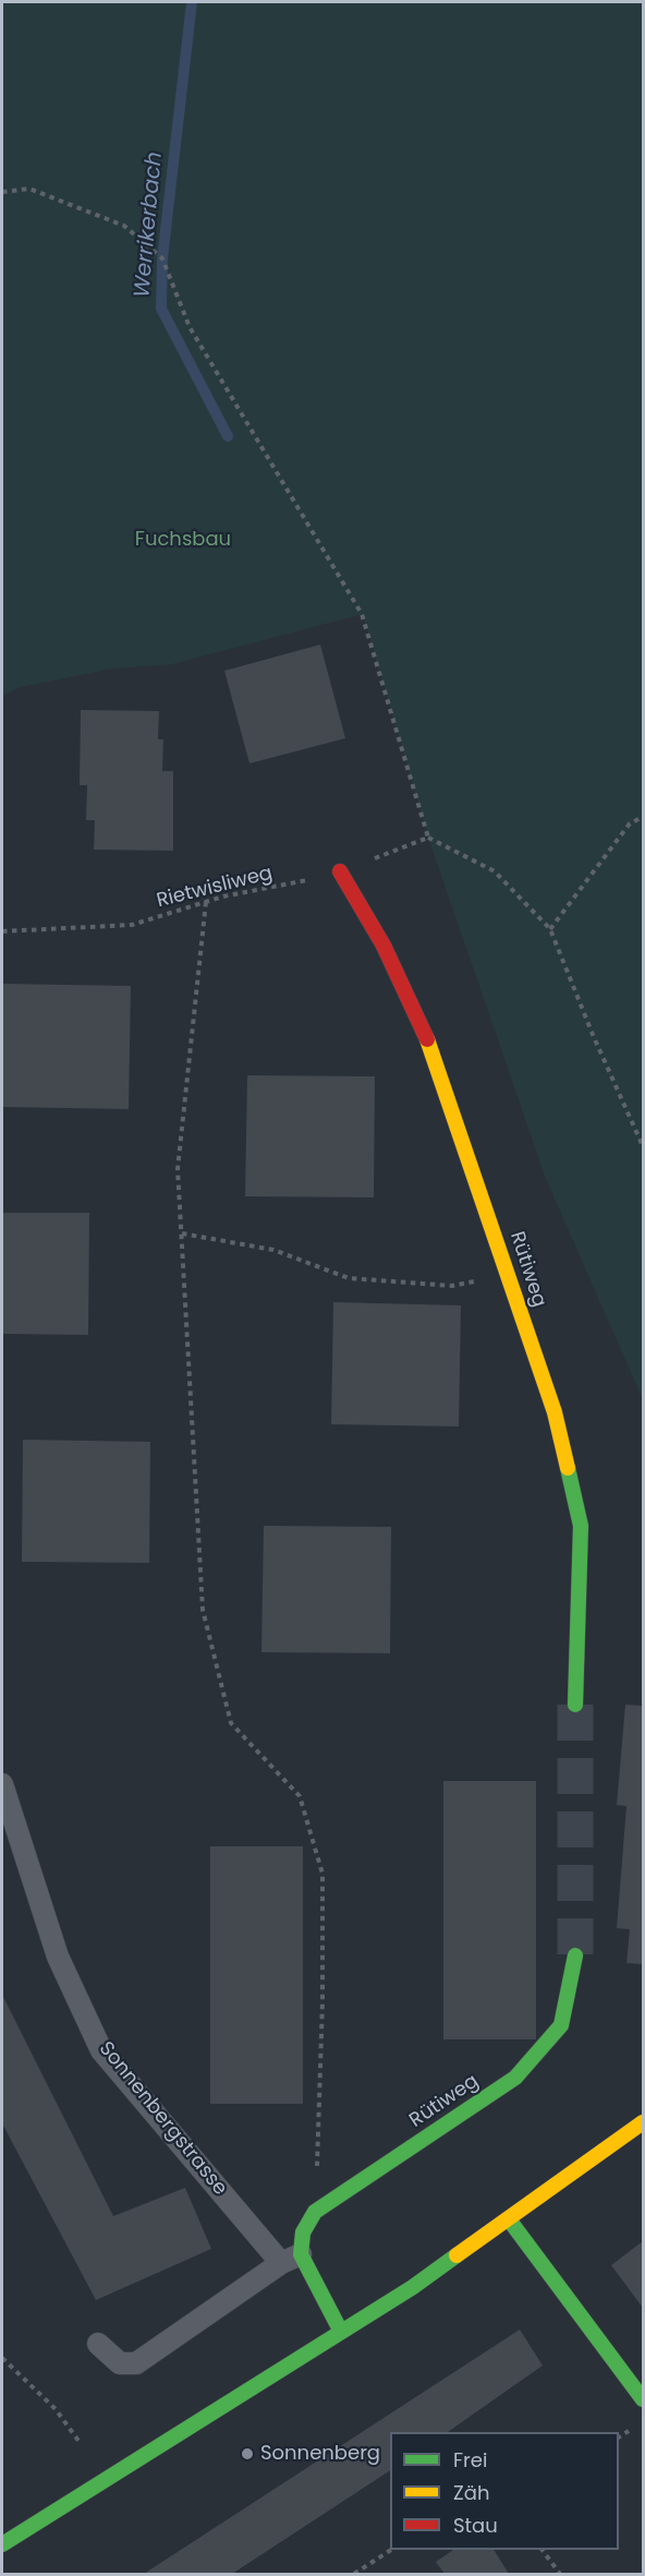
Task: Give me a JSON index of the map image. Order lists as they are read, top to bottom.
{
  "streets": {
    "street": ["Rütiweg"],
    "lane": ["Sonnenbergstrasse"],
    "path": ["Rietwisliweg"]
  },
  "crossings": [
    ["Rietwisliweg", "Rütiweg"]
  ],
  "water": ["Werrikerbach"],
  "parks": ["Fuchsbau"],
  "places": ["Sonnenberg"],
  "legend": ["Frei", "Zäh", "Stau"]
}
